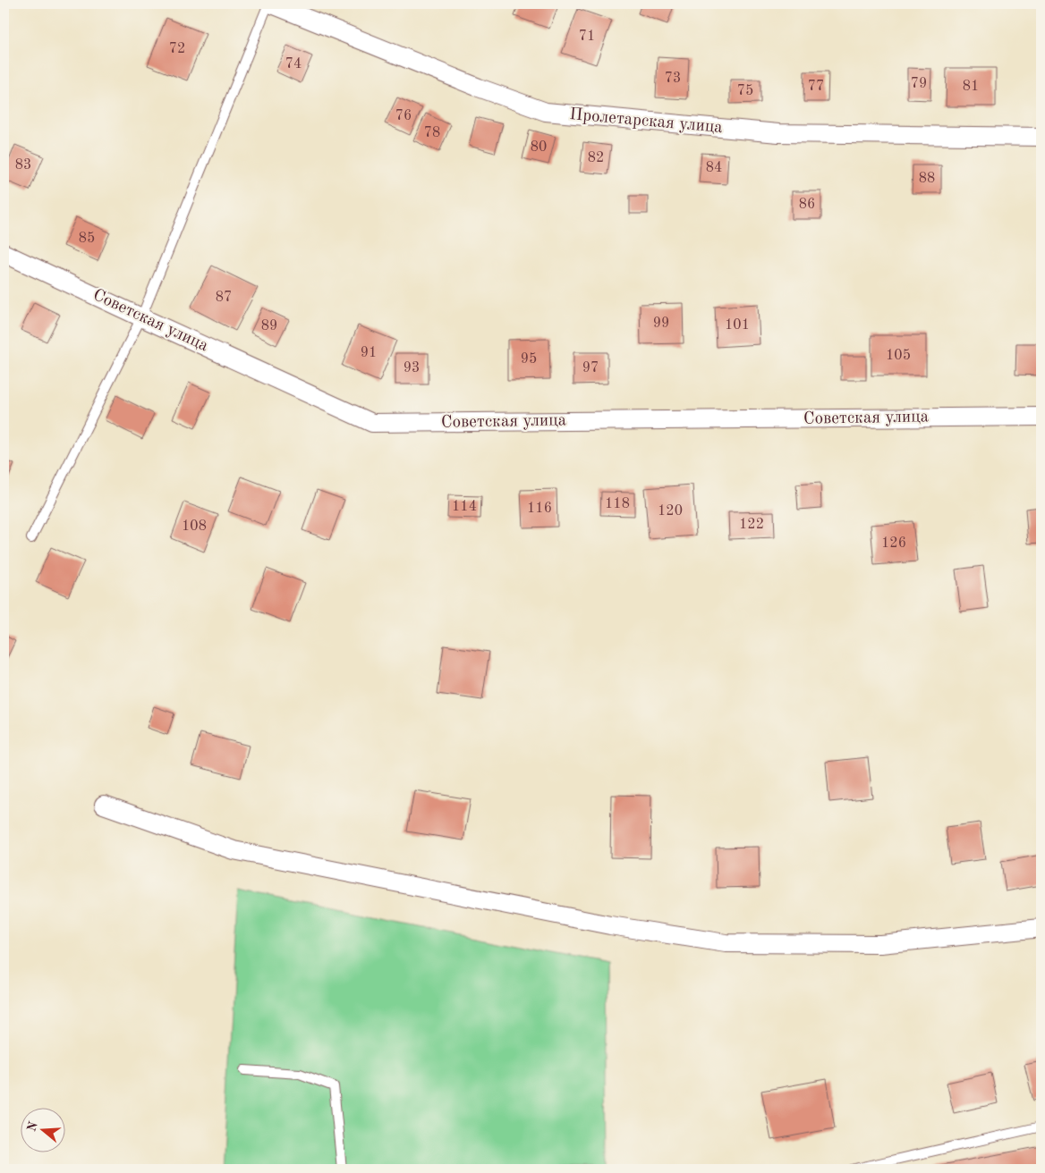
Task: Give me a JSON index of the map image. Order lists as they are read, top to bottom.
{
  "streets": {
    "street": ["Пролетарская улица", "Советская улица"]
  },
  "house_numbers": [
    "71",
    "72",
    "74",
    "73",
    "79",
    "77",
    "81",
    "75",
    "76",
    "78",
    "80",
    "82",
    "83",
    "84",
    "88",
    "86",
    "85",
    "87",
    "99",
    "101",
    "89",
    "91",
    "105",
    "95",
    "93",
    "97",
    "118",
    "114",
    "116",
    "120",
    "122",
    "108",
    "126"
  ],
  "north": "left"
}
